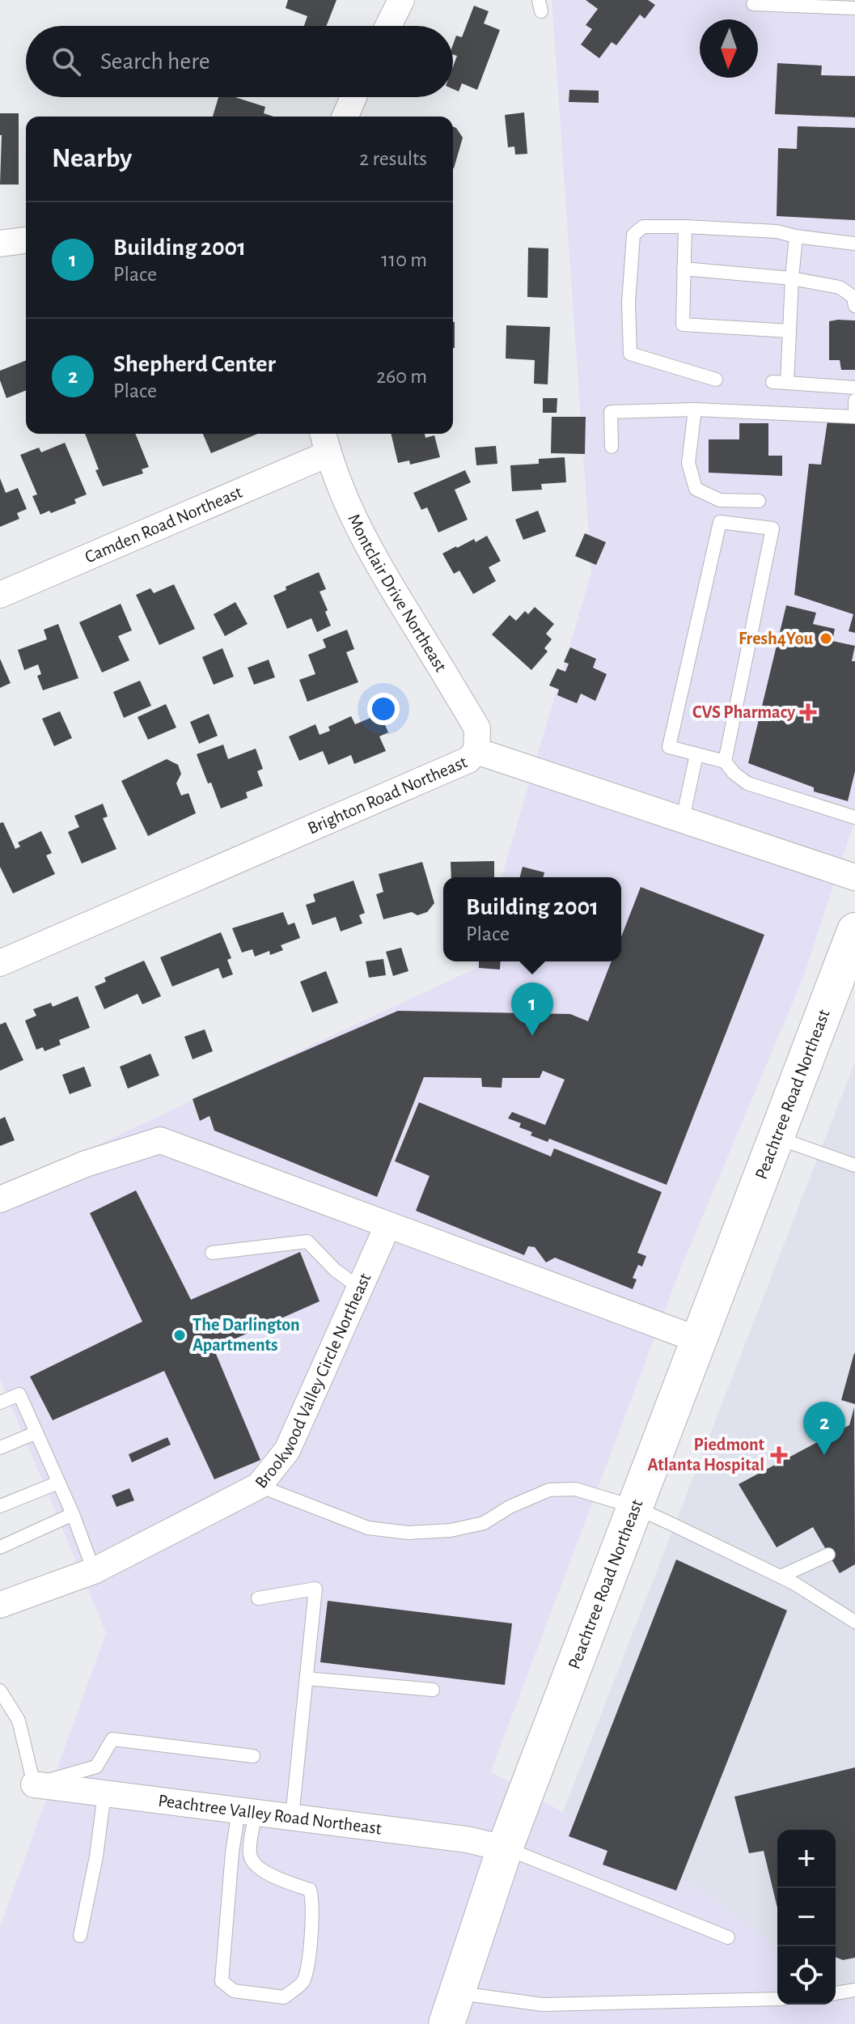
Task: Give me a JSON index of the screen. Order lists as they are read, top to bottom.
{
  "streets": {
    "highway": ["Peachtree Road Northeast"],
    "street": [
      "Camden Road Northeast",
      "Montclair Drive Northeast",
      "Brighton Road Northeast",
      "Brookwood Valley Circle Northeast",
      "Peachtree Valley Road Northeast"
    ]
  },
  "crossings": [
    ["Camden Road Northeast", "Montclair Drive Northeast"],
    ["Montclair Drive Northeast", "Brighton Road Northeast"],
    ["Peachtree Road Northeast", "Peachtree Valley Road Northeast"]
  ],
  "places": {
    "other": ["Fresh4You", "The Darlington Apartments"],
    "health": ["CVS Pharmacy", "Piedmont Atlanta Hospital"]
  },
  "north": "bottom",
  "page": {
    "search": "Search here",
    "heading": ["Nearby", "2 results"],
    "list": [
      {
        "mark": "1",
        "name": "Building 2001",
        "note": "Place",
        "value": "110 m"
      },
      {
        "mark": "2",
        "name": "Shepherd Center",
        "note": "Place",
        "value": "260 m"
      }
    ],
    "popup": ["Building 2001", "Place"],
    "pins": ["1", "2"],
    "map_buttons": ["+", "−"]
  }
}
